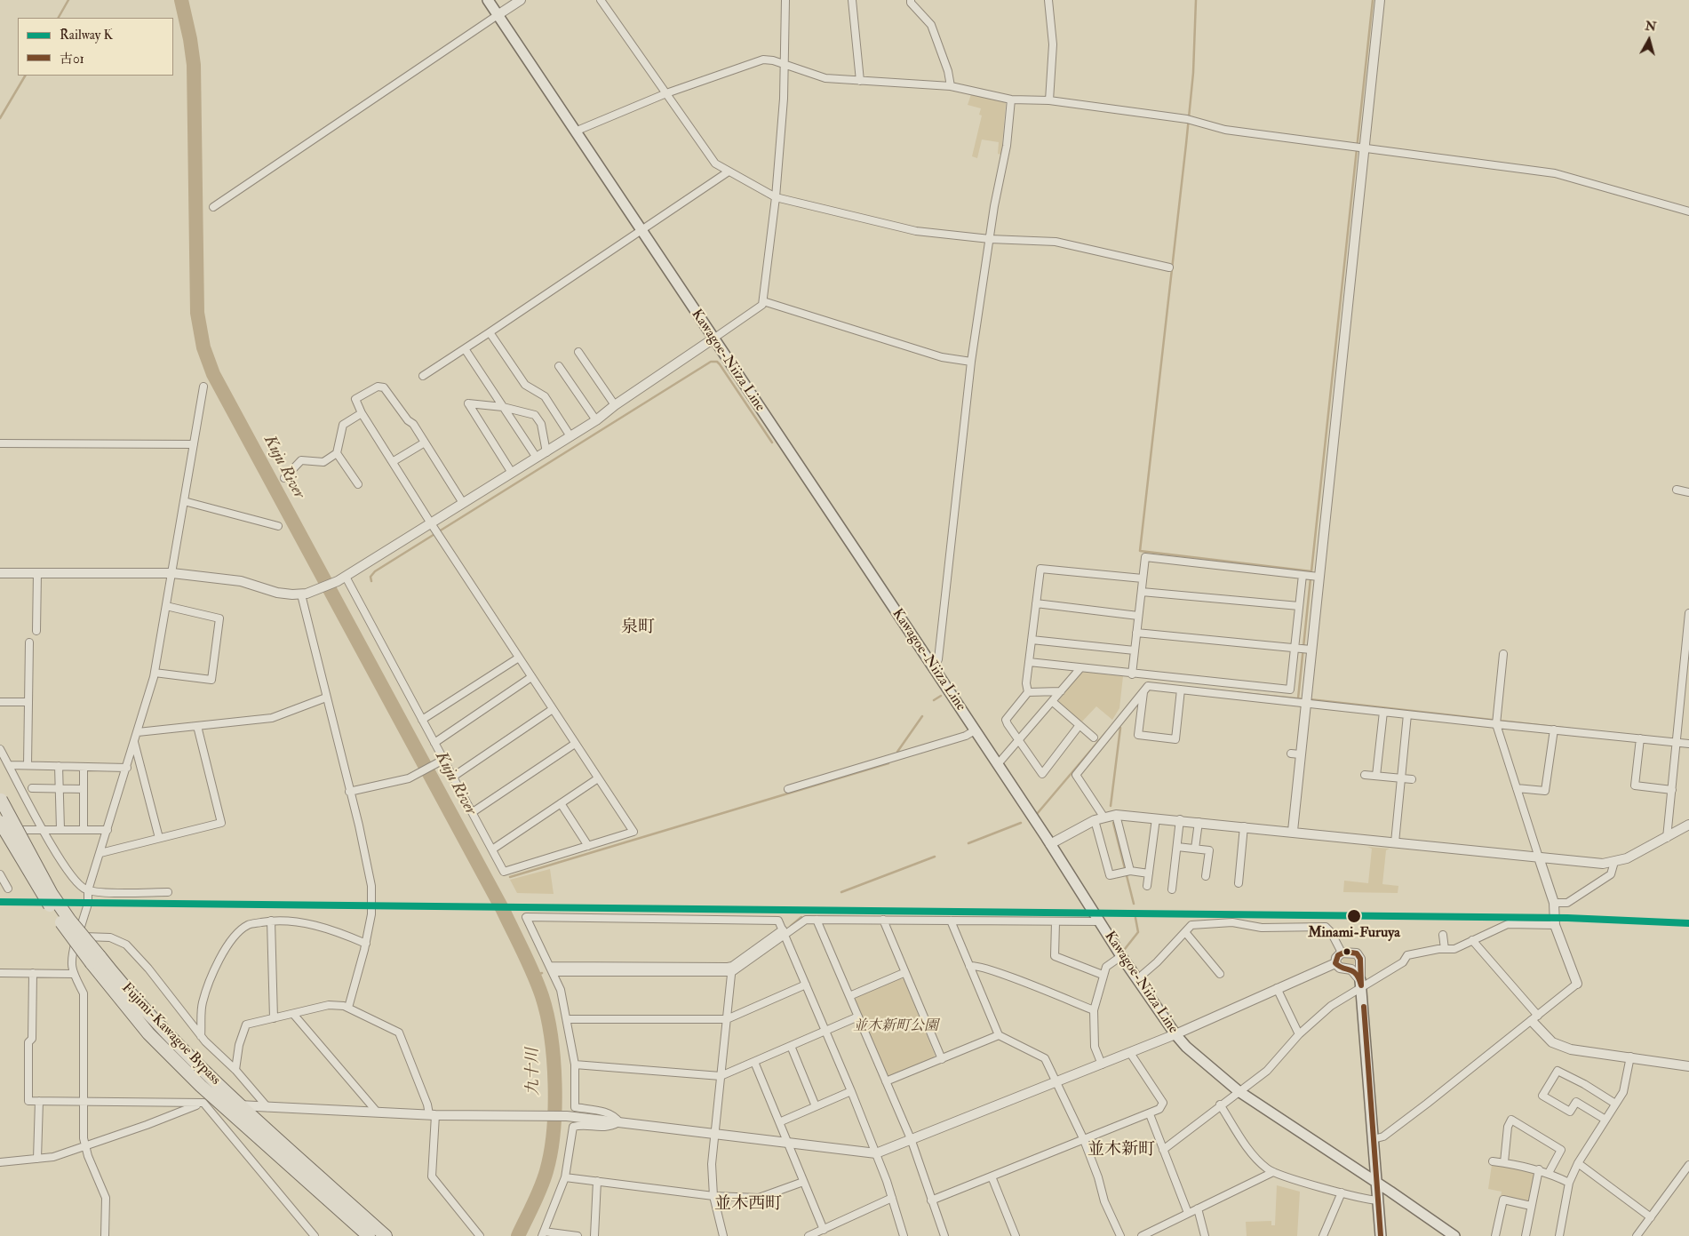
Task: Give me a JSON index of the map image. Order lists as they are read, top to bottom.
{
  "streets": {
    "highway": ["Fujimi-Kawagoe Bypass"],
    "main road": ["Kawagoe-Niiza Line"]
  },
  "districts": ["泉町", "並木新町", "並木西町"],
  "water": ["Kuju River", "九十川"],
  "parks": ["並木新町公園"],
  "places": ["Minami-Furuya"],
  "lines": ["rail line K", "transit line 古01"],
  "legend": ["Railway K", "古01"],
  "north": "top"
}
